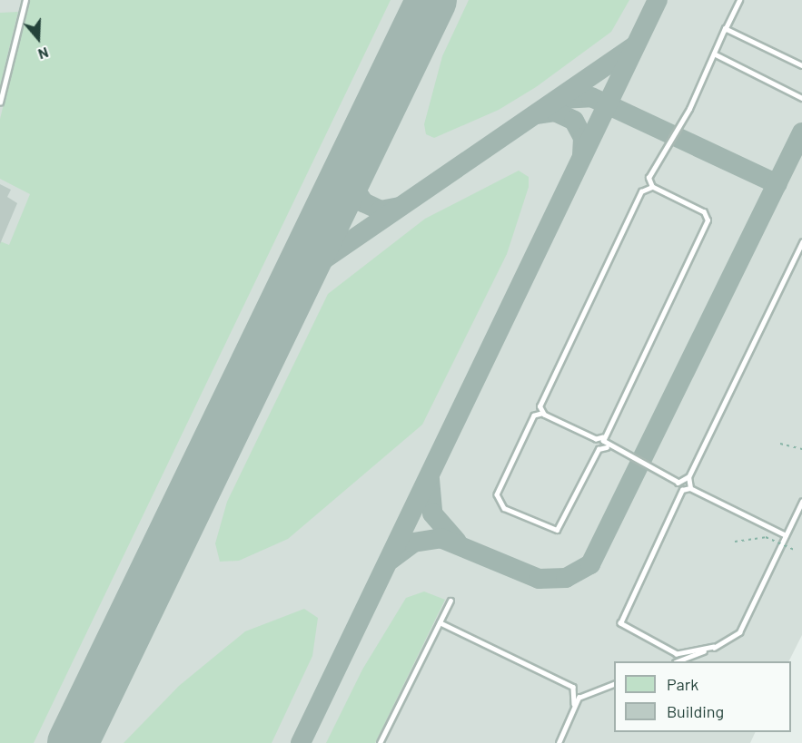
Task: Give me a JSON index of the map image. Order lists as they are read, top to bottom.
{
  "legend": ["Park", "Building"],
  "north": "bottom"
}
